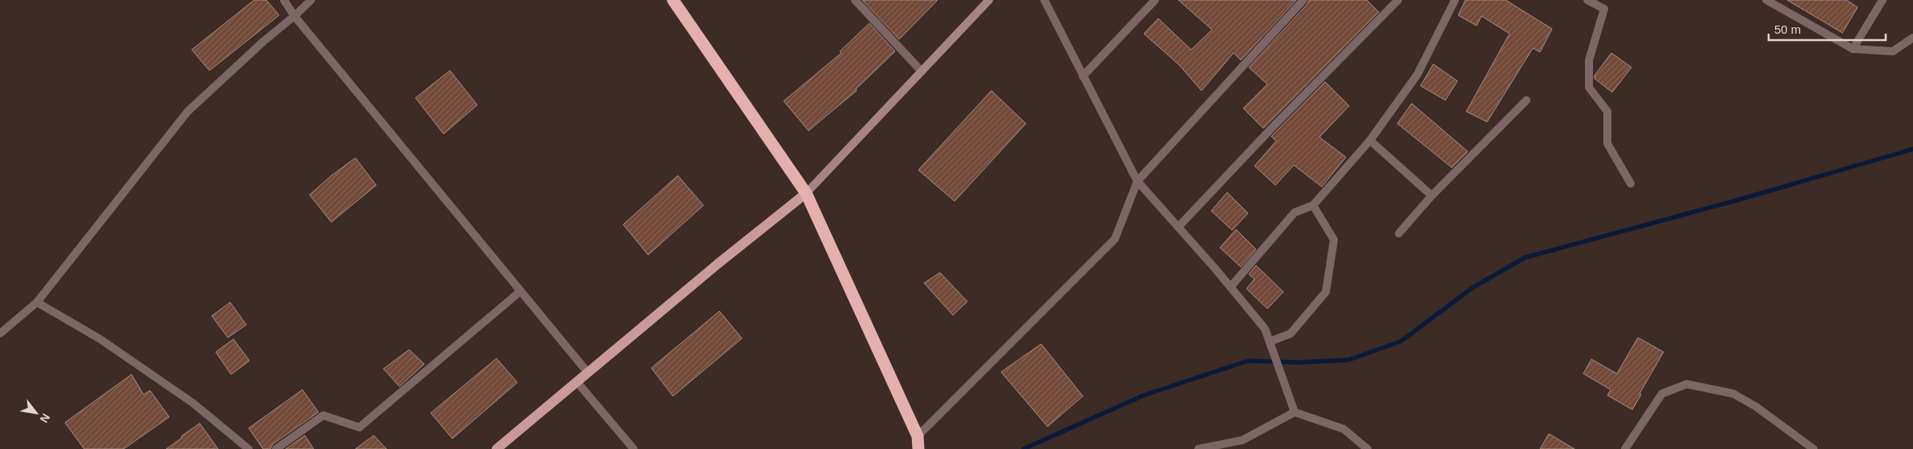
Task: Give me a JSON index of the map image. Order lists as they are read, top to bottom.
{
  "scale_bar": "50 m",
  "north": "bottom right"
}
